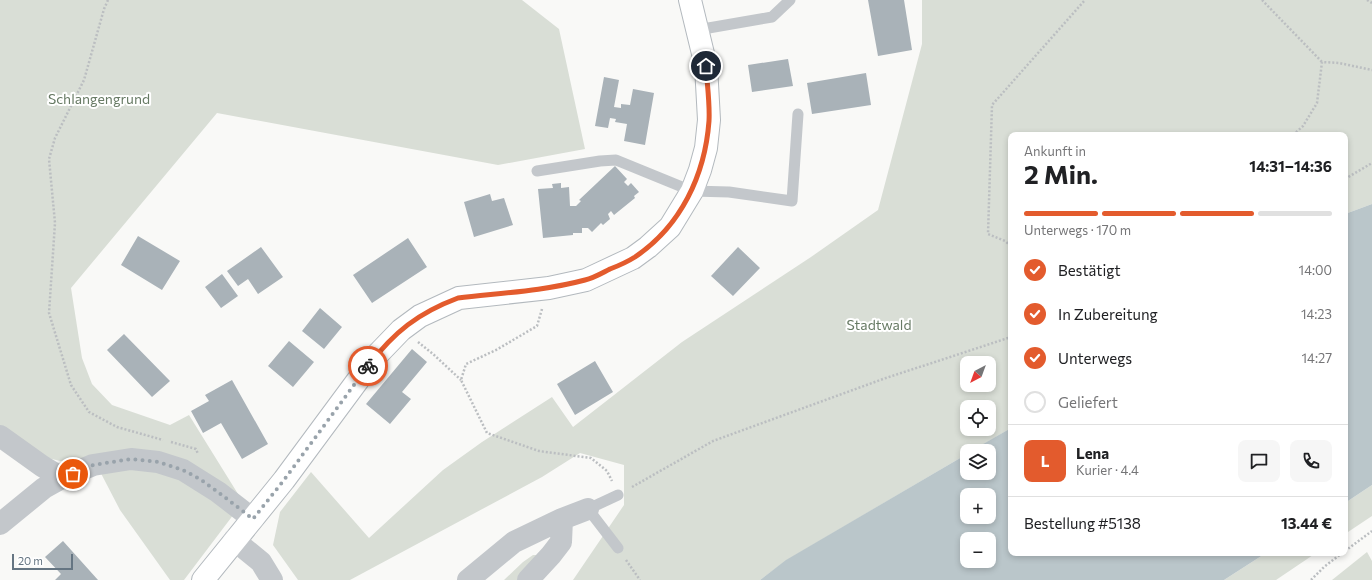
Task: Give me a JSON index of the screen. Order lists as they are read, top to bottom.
{
  "parks": ["Schlangengrund", "Stadtwald"],
  "scale_bar": "20 m",
  "north": "bottom left",
  "page": {
    "heading": ["2 Min.", "Ankunft in", "14:31–14:36"],
    "panel": [
      "Lena",
      "Kurier · 4.4",
      "Bestellung #5138",
      "13.44 €"
    ],
    "bar": "Unterwegs · 170 m",
    "list": [
      ["Bestätigt", "14:00"],
      ["In Zubereitung", "14:23"],
      ["Unterwegs", "14:27"],
      "Geliefert"
    ],
    "map_buttons": ["+", "−"],
    "round": "L",
    "scale": "20 m"
  }
}
